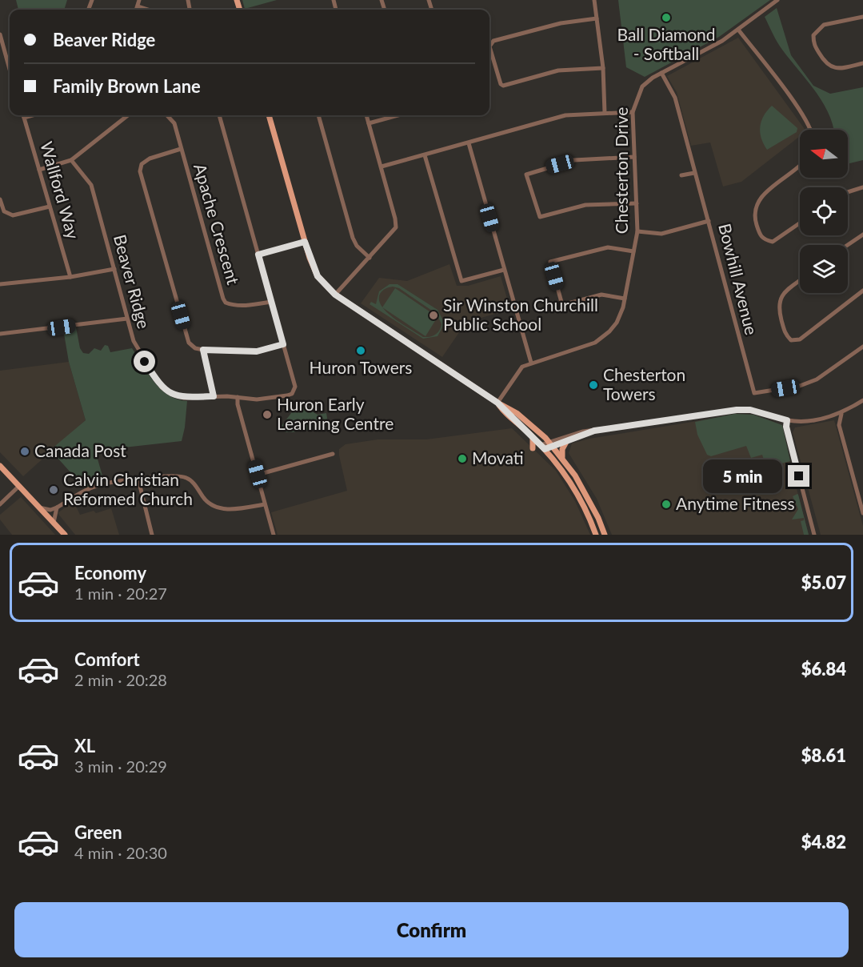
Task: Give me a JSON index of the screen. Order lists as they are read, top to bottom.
{
  "streets": {
    "street": [
      "Chesterton Drive",
      "Wallford Way",
      "Apache Crescent",
      "Bowhill Avenue",
      "Beaver Ridge"
    ]
  },
  "crossings": [
    ["Chesterton Drive", "Bowhill Avenue"],
    ["Apache Crescent", "Beaver Ridge"]
  ],
  "places": [
    "Ball Diamond - Softball",
    "Sir Winston Churchill Public School",
    "Huron Towers",
    "Chesterton Towers",
    "Huron Early Learning Centre",
    "Canada Post",
    "Movati",
    "Calvin Christian Reformed Church",
    "Anytime Fitness"
  ],
  "north": "left",
  "page": {
    "banner": ["Beaver Ridge", "Family Brown Lane"],
    "bubble": "5 min",
    "list": [
      {
        "name": "Economy",
        "note": "1 min · 20:27",
        "value": "$5.07"
      },
      {
        "name": "Comfort",
        "note": "2 min · 20:28",
        "value": "$6.84"
      },
      {
        "name": "XL",
        "note": "3 min · 20:29",
        "value": "$8.61"
      },
      {
        "name": "Green",
        "note": "4 min · 20:30",
        "value": "$4.82"
      }
    ],
    "buttons": "Confirm"
  }
}
